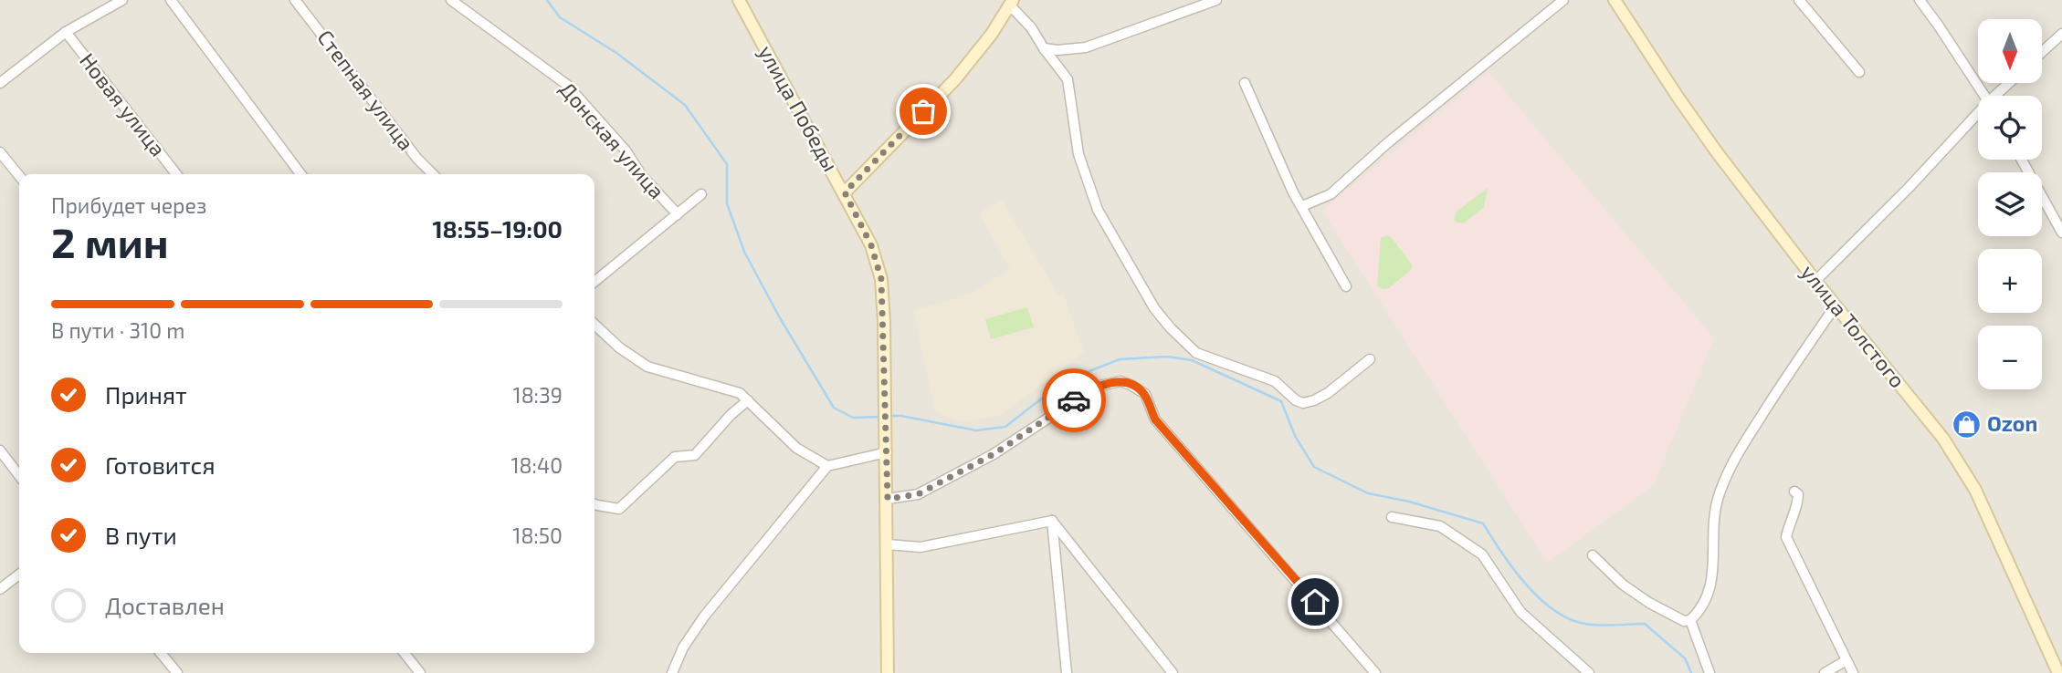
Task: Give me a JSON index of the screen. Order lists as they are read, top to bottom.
{
  "streets": {
    "street": [
      "Степная улица",
      "Новая улица",
      "улица Победы",
      "Донская улица",
      "улица Толстого"
    ]
  },
  "places": {
    "shop": ["Ozon"]
  },
  "north": "bottom",
  "page": {
    "map_buttons": ["+", "−"],
    "heading": ["2 мин", "Прибудет через", "18:55–19:00"],
    "bar": "В пути · 310 m",
    "list": [
      ["Принят", "18:39"],
      ["Готовится", "18:40"],
      ["В пути", "18:50"],
      "Доставлен"
    ]
  }
}
